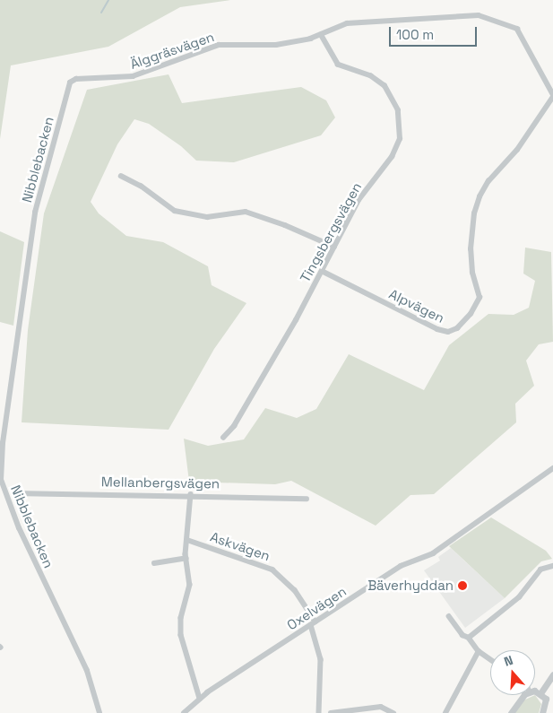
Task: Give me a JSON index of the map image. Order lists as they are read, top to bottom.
{
  "streets": {
    "street": [
      "Älggräsvägen",
      "Nibblebacken",
      "Tingsbergsvägen",
      "Alpvägen",
      "Mellanbergsvägen",
      "Askvägen",
      "Oxelvägen"
    ]
  },
  "crossings": [
    ["Älggräsvägen", "Nibblebacken"],
    ["Älggräsvägen", "Tingsbergsvägen"],
    ["Älggräsvägen", "Alpvägen"],
    ["Tingsbergsvägen", "Alpvägen"],
    ["Askvägen", "Oxelvägen"]
  ],
  "places": ["Bäverhyddan"],
  "scale_bar": "100 m",
  "north": "top"
}
